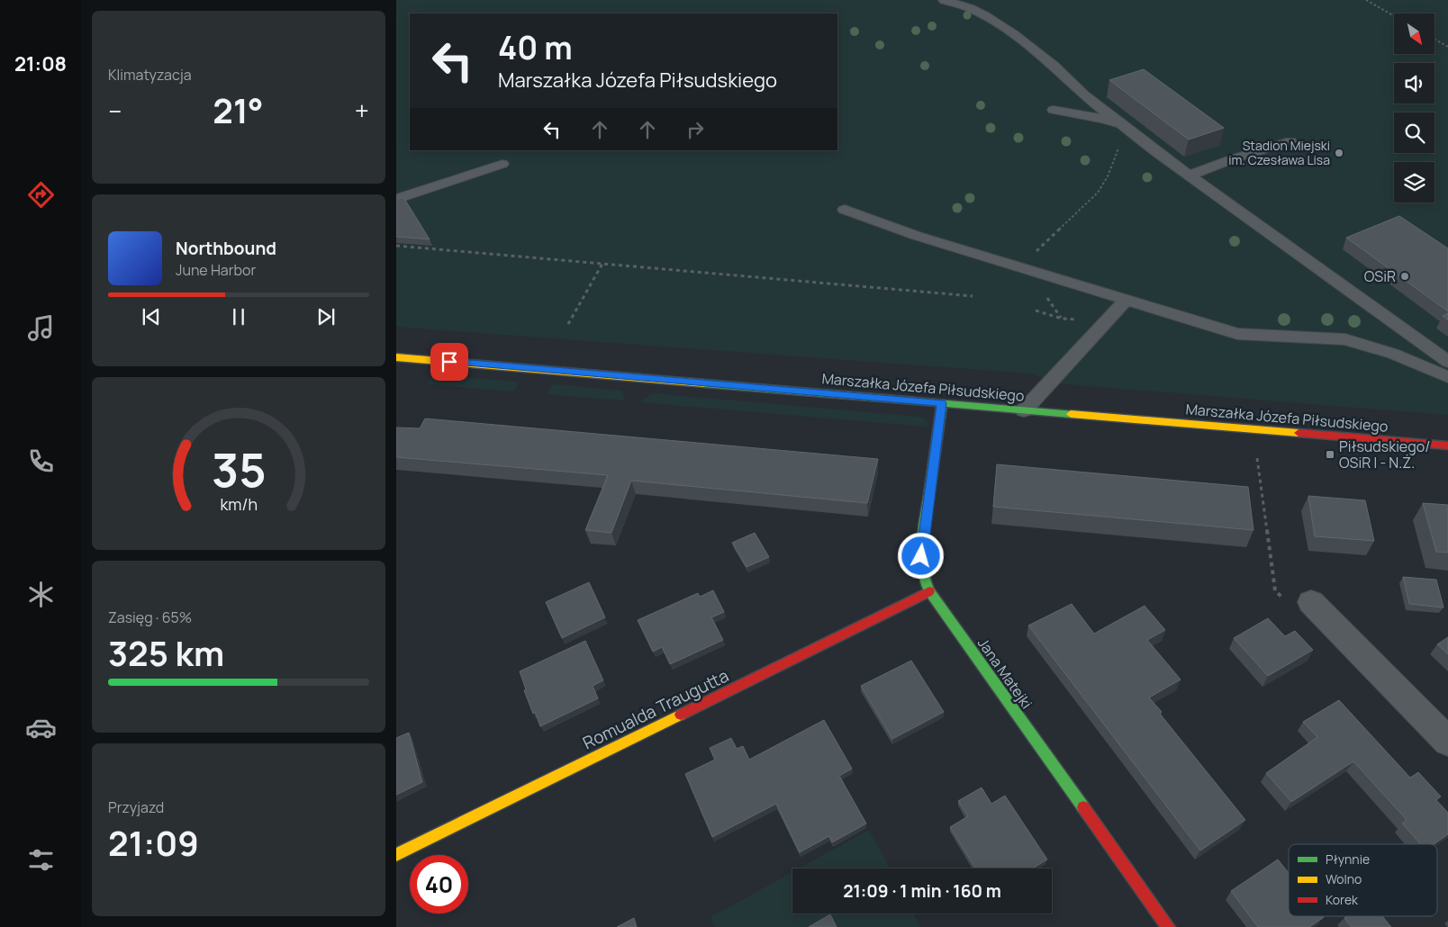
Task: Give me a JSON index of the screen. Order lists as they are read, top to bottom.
{
  "streets": {
    "street": ["Marszałka Józefa Piłsudskiego", "Jana Matejki", "Romualda Traugutta"]
  },
  "crossings": [
    ["Marszałka Józefa Piłsudskiego", "Jana Matejki"],
    ["Jana Matejki", "Romualda Traugutta"]
  ],
  "places": {
    "other": ["Stadion Miejski im. Czesława Lisa", "OSiR"],
    "transit": ["Piłsudskiego/ OSiR I - N.Ż."]
  },
  "legend": ["Płynnie", "Wolno", "Korek"],
  "north": "bottom right",
  "page": {
    "tabs": "21:08",
    "tile": [
      "Klimatyzacja",
      ["Zasięg · 65%", "325 km"],
      ["Przyjazd", "21:09"]
    ],
    "turn": ["40 m", "Marszałka Józefa Piłsudskiego"],
    "heat": ["−", "21°", "+"],
    "song": ["Northbound", "June Harbor"],
    "limit": "40",
    "trip": "21:09 · 1 min · 160 m",
    "gauge": ["35", "km/h"]
  }
}
